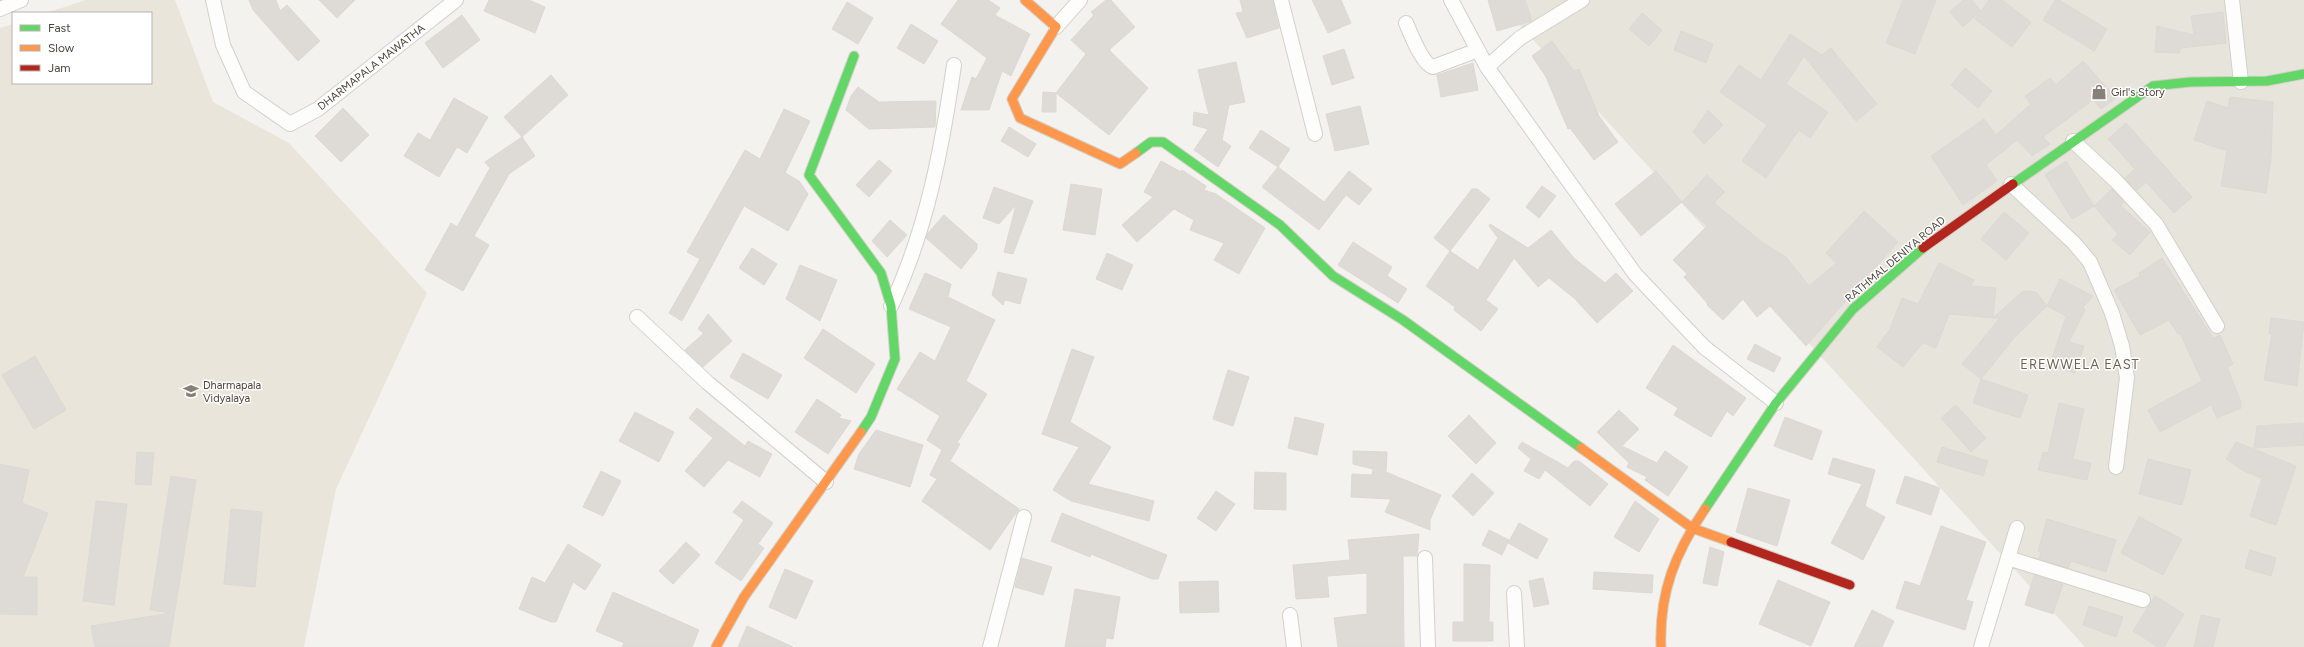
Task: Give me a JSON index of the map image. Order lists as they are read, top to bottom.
{
  "streets": {
    "street": ["DHARMAPALA MAWATHA", "RATHMAL DENIYA ROAD"]
  },
  "districts": ["EREWWELA EAST"],
  "places": {
    "shop": ["Girl's Story"],
    "school or university": ["Dharmapala Vidyalaya"]
  },
  "legend": ["Fast", "Slow", "Jam"]
}
